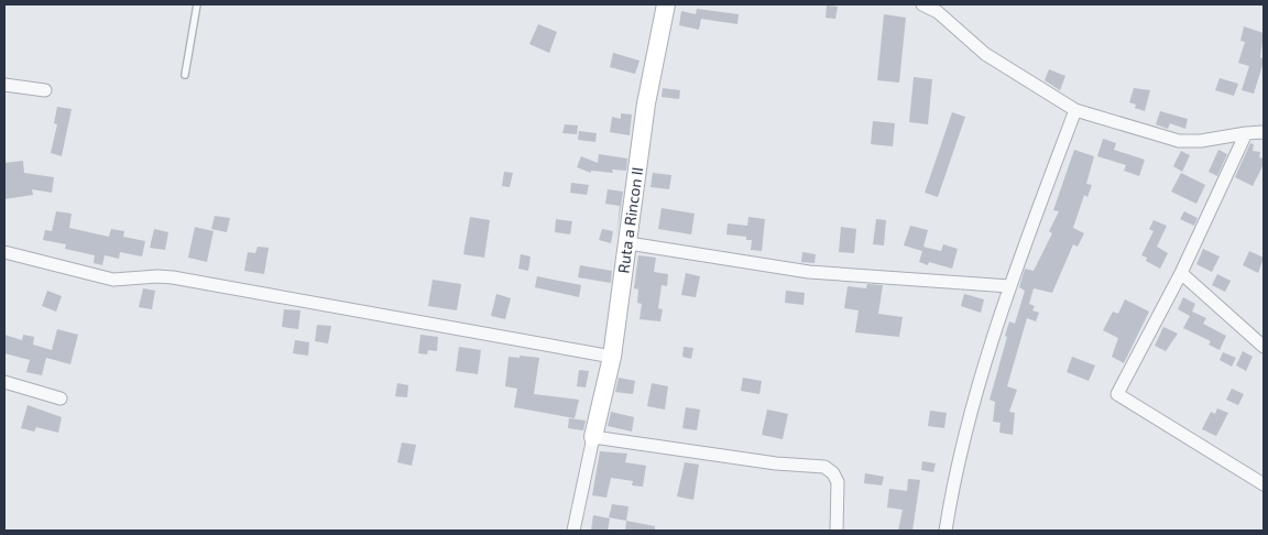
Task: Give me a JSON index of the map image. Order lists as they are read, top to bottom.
{
  "streets": {
    "street": ["Ruta a Rincon II"]
  }
}
